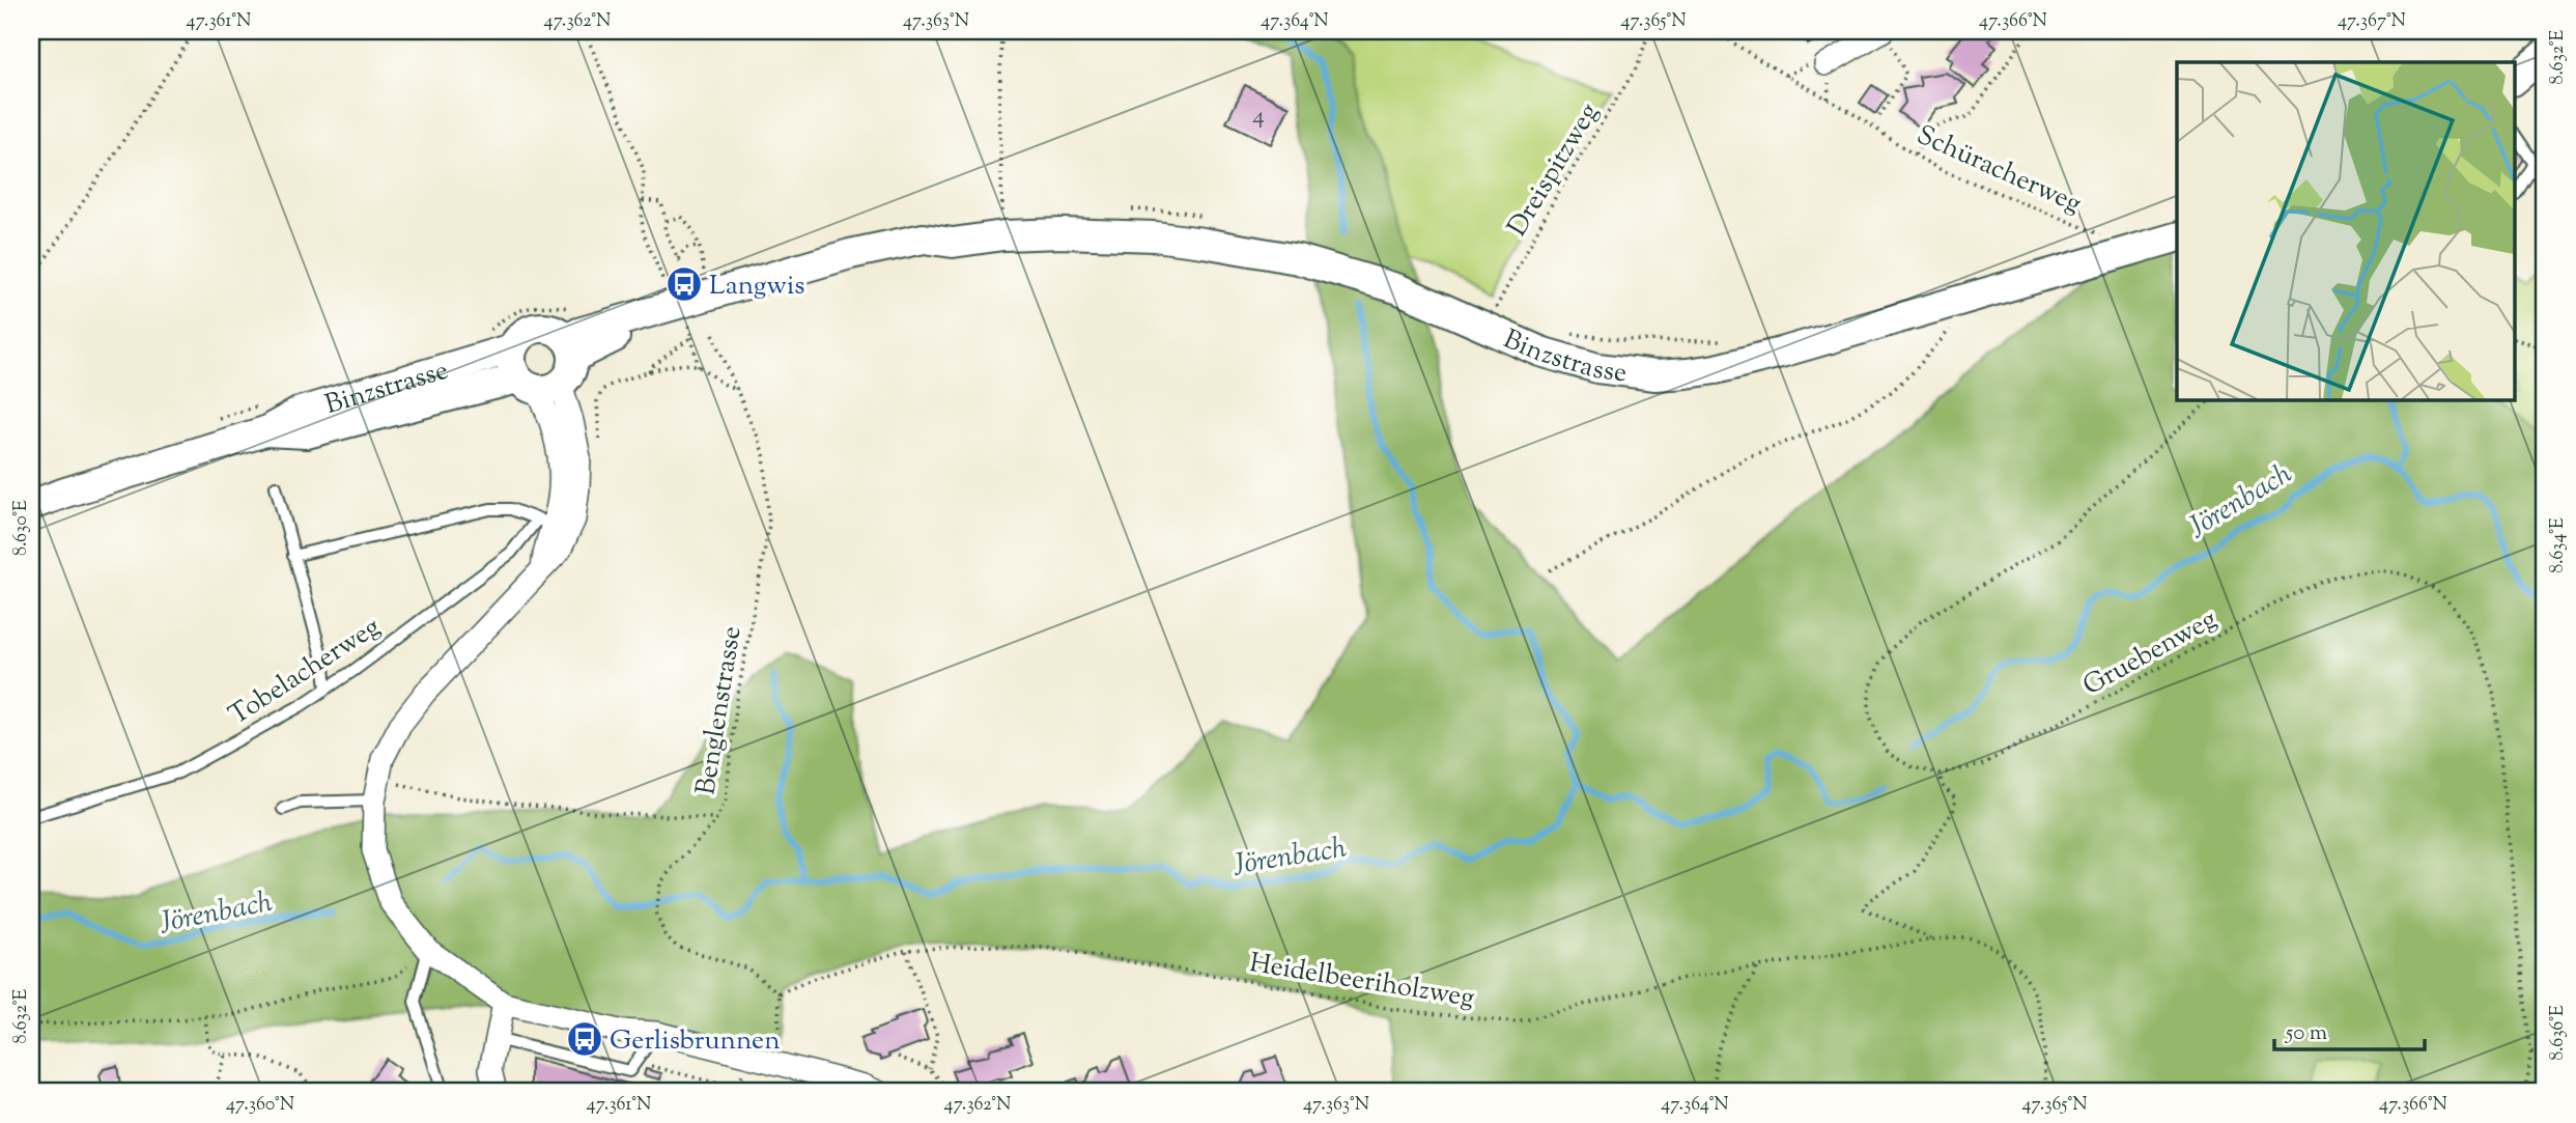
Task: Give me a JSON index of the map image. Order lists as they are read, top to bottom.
{
  "streets": {
    "main road": ["Binzstrasse"],
    "lane": ["Tobelacherweg"],
    "path": [
      "Schüracherweg",
      "Dreispitzweg",
      "Gruebenweg",
      "Benglenstrasse",
      "Heidelbeeriholzweg"
    ]
  },
  "crossings": [
    ["Schüracherweg", "Binzstrasse"],
    ["Dreispitzweg", "Binzstrasse"],
    ["Benglenstrasse", "Heidelbeeriholzweg"]
  ],
  "water": ["Jörenbach"],
  "places": {
    "bus stop": ["Langwis", "Gerlisbrunnen"]
  },
  "house_numbers": ["4"],
  "scale_bar": "50 m",
  "coordinates": [
    "47.361°N",
    "47.362°N",
    "47.363°N",
    "47.364°N",
    "47.365°N",
    "47.366°N",
    "47.367°N",
    "8.632°E",
    "8.630°E",
    "8.634°E",
    "8.636°E",
    "47.360°N"
  ]
}
